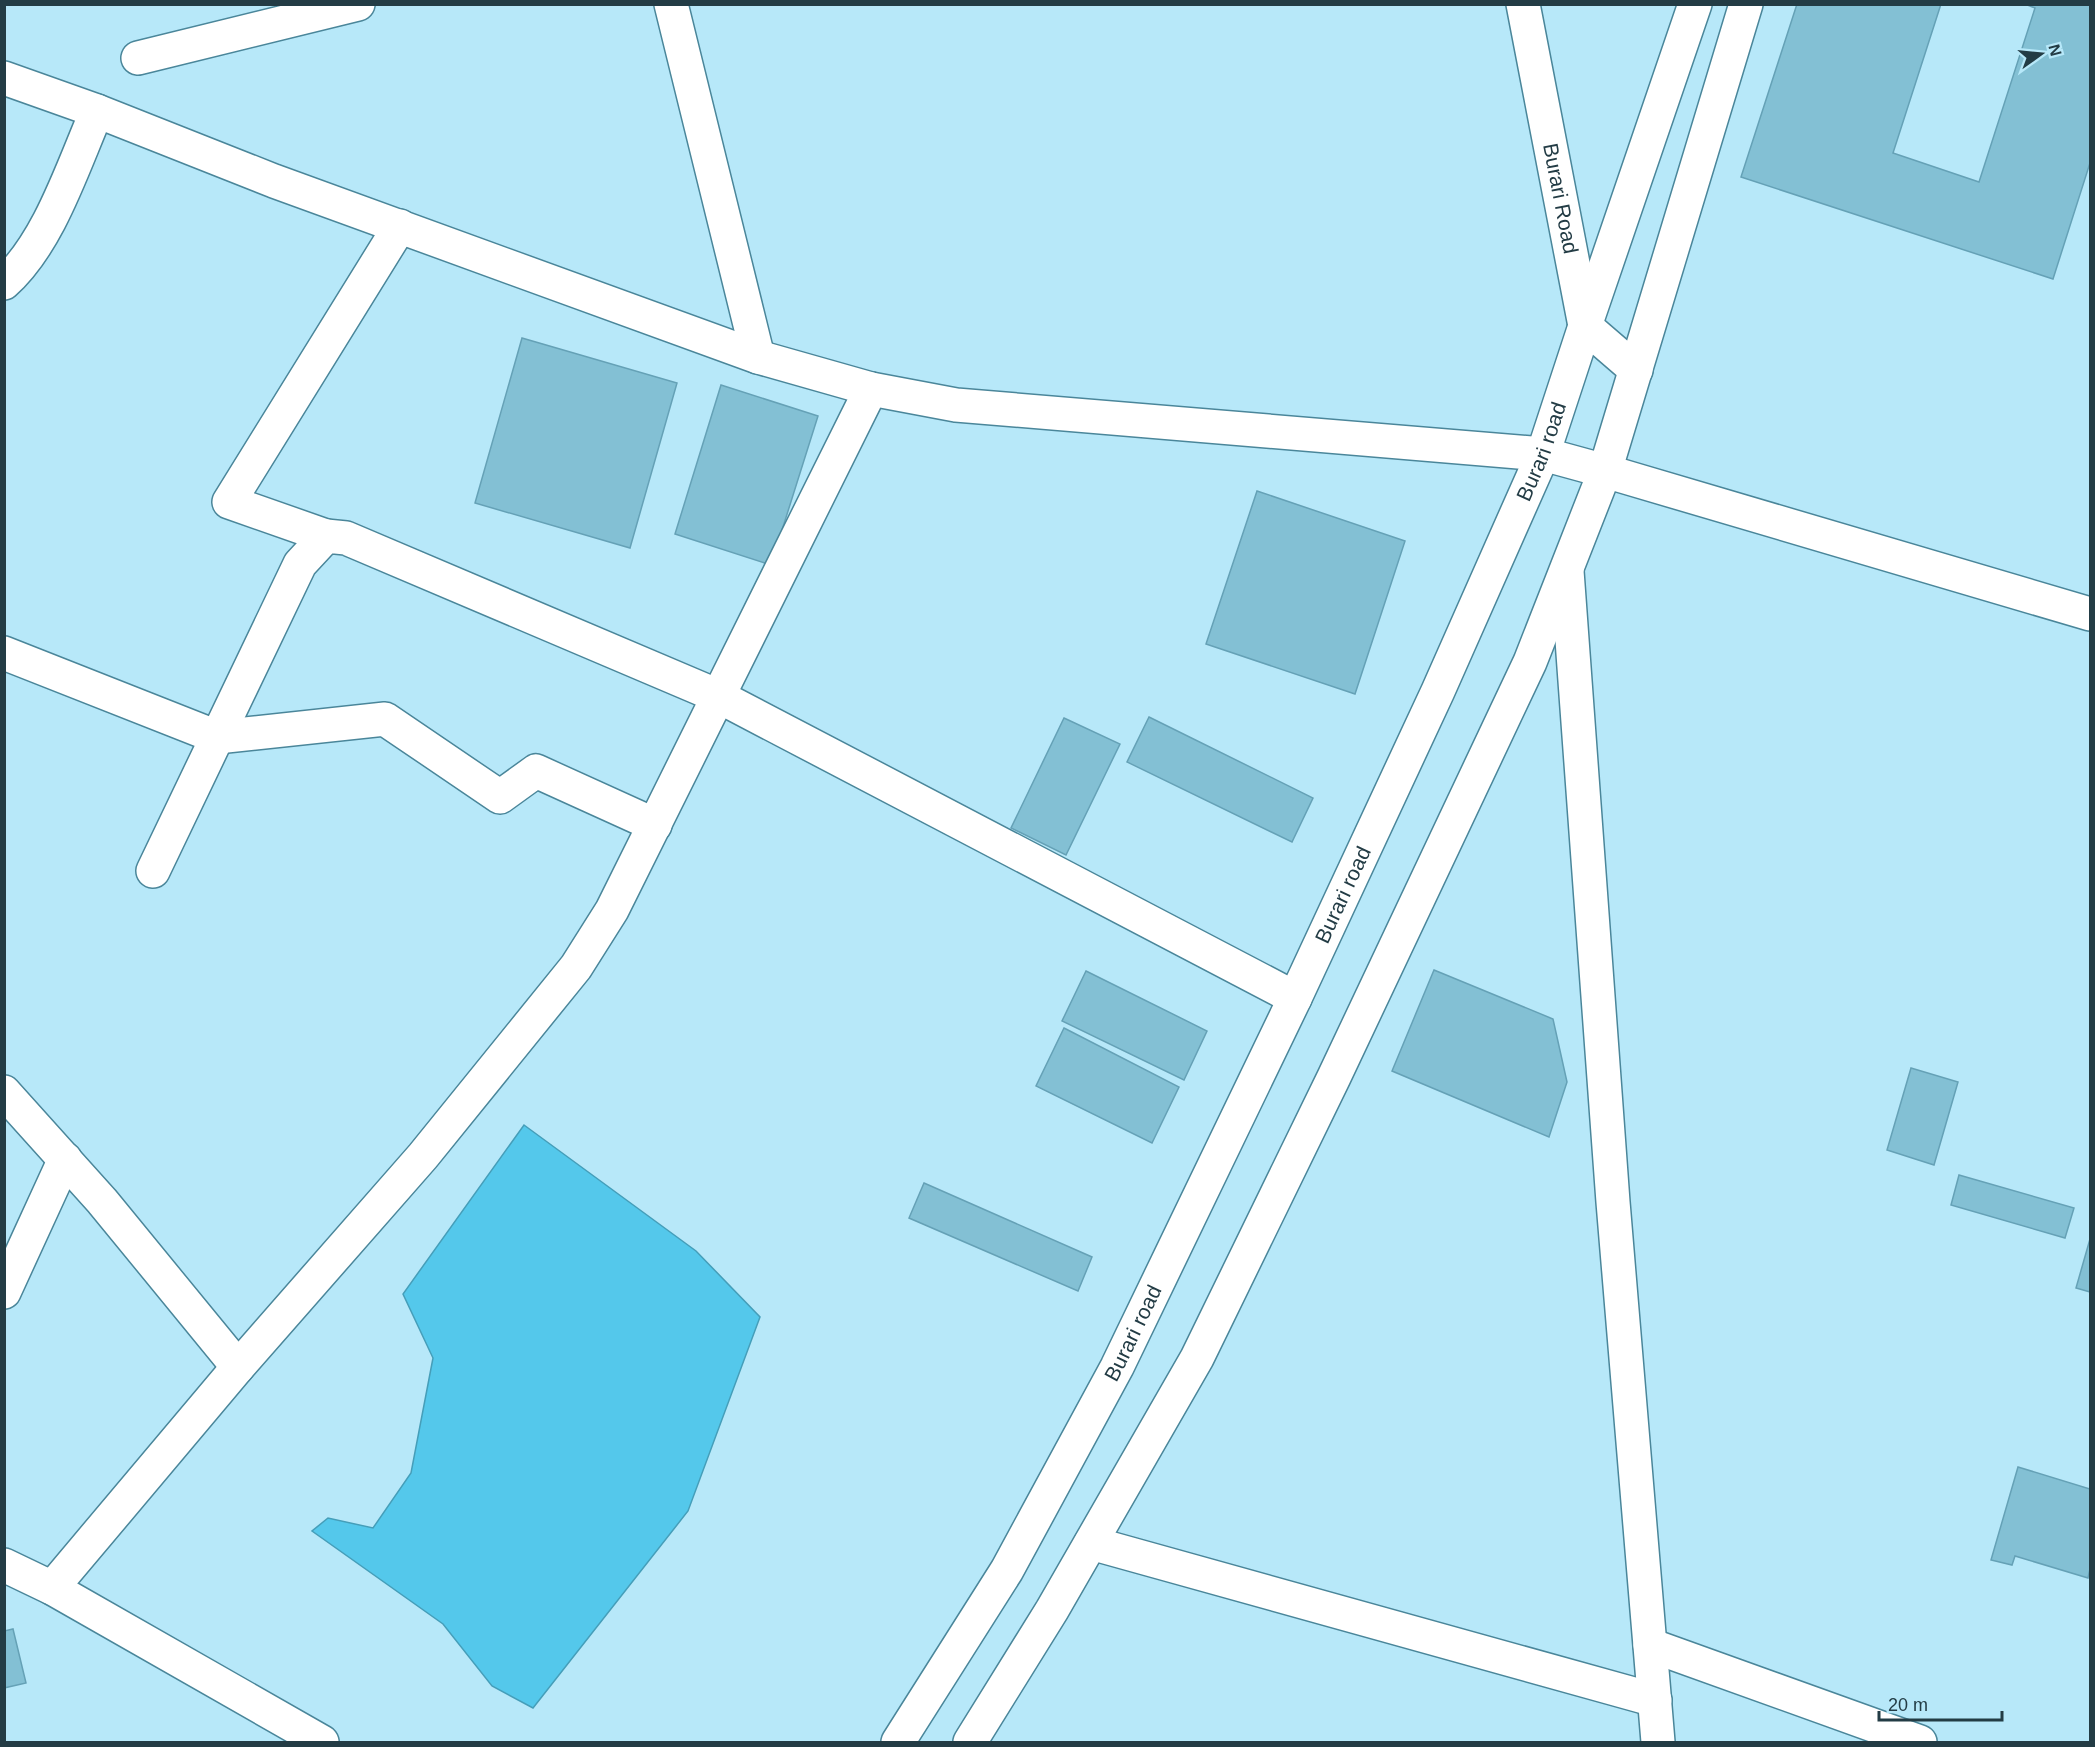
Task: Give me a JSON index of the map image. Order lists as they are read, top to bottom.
{
  "streets": {
    "street": ["Burari Road", "Burari road"]
  },
  "crossings": [
    ["Burari Road", "Burari road"]
  ],
  "scale_bar": "20 m",
  "north": "right"
}
